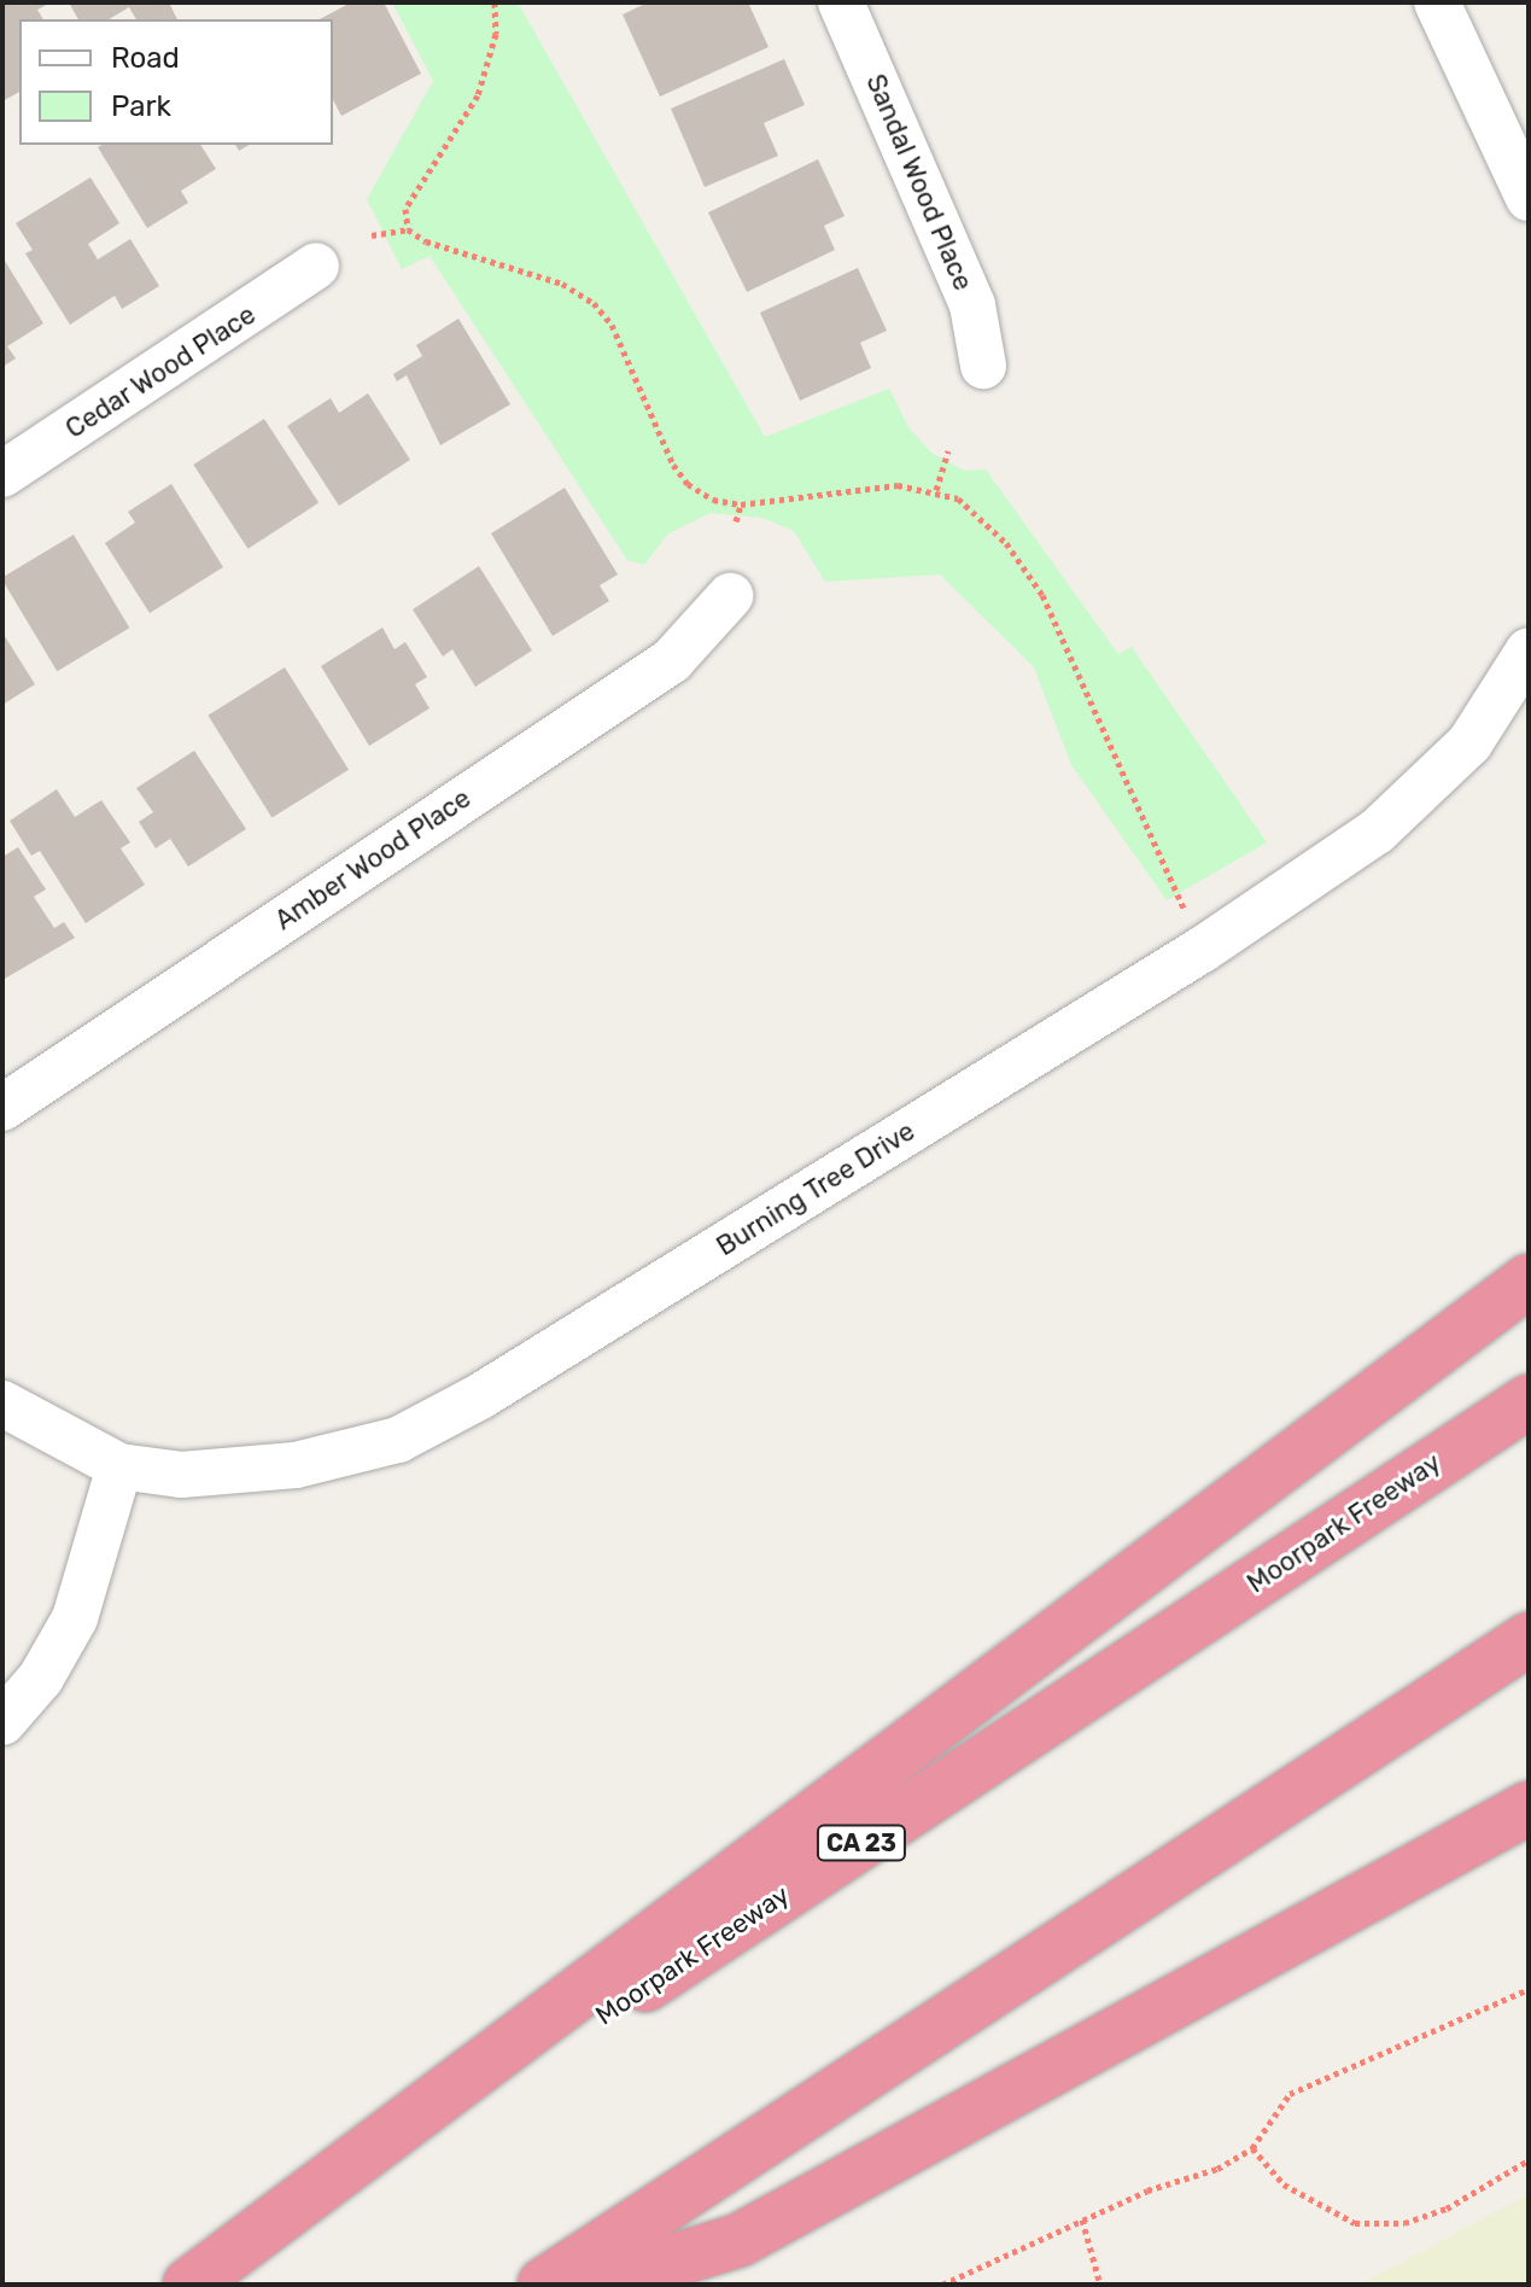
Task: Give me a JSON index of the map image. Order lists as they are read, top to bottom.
{
  "streets": {
    "highway": ["Moorpark Freeway", "CA 23"],
    "street": [
      "Sandal Wood Place",
      "Cedar Wood Place",
      "Amber Wood Place",
      "Burning Tree Drive"
    ]
  },
  "legend": ["Road", "Park"]
}
